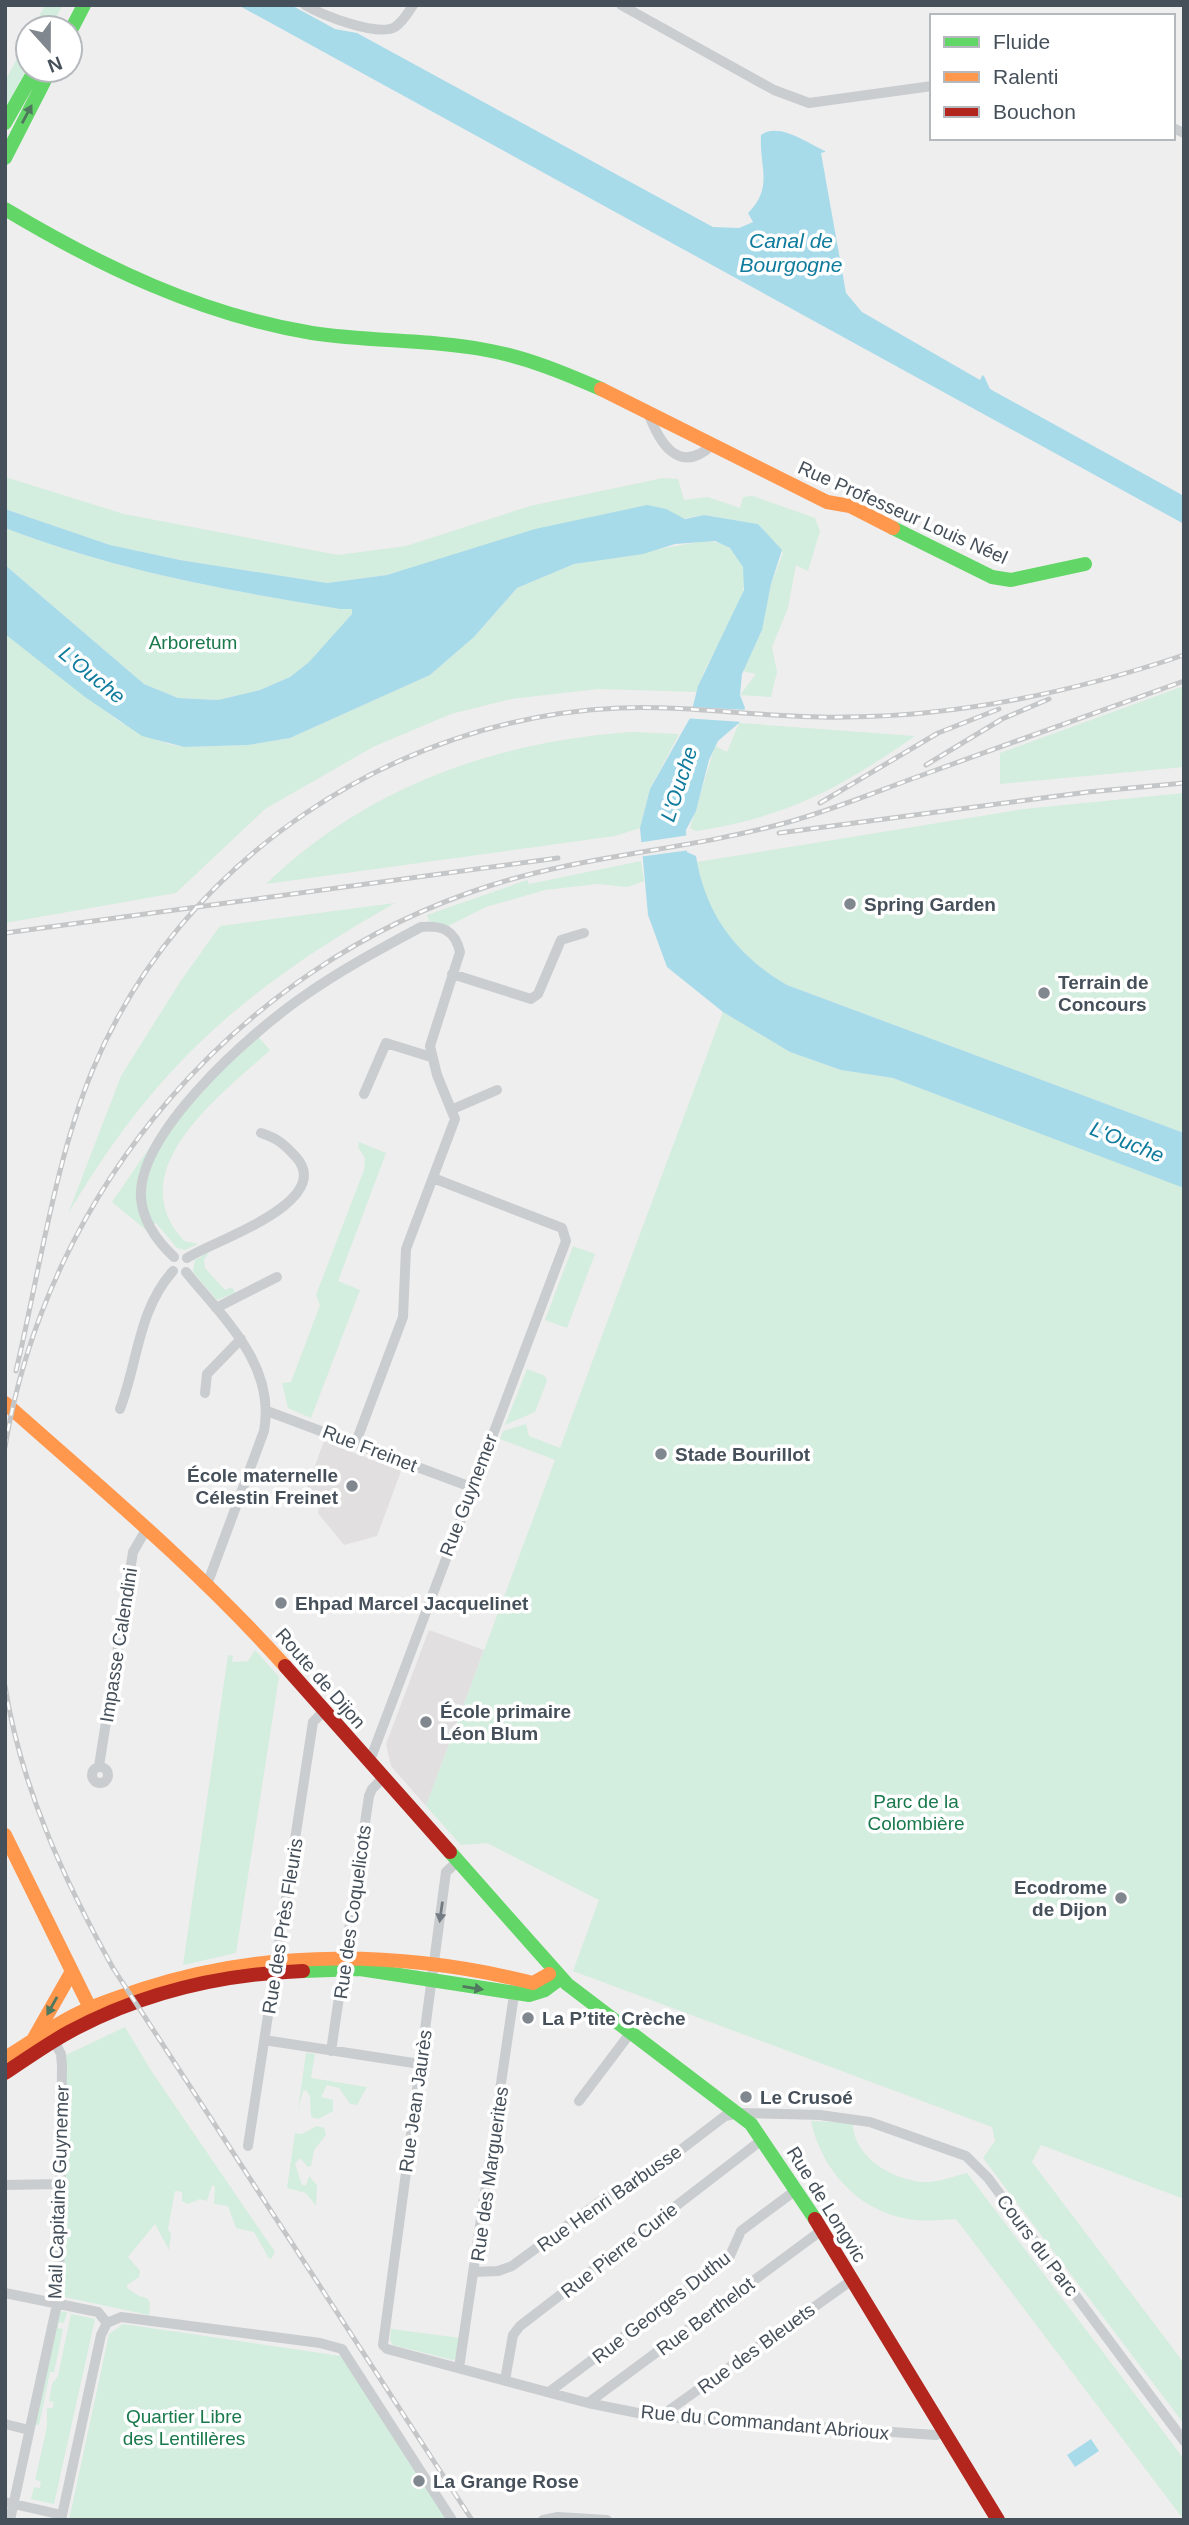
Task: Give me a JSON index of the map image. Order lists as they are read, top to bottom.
{
  "streets": {
    "main road": ["Rue Professeur Louis Néel", "Route de Dijon", "Rue de Longvic"],
    "street": [
      "Rue Freinet",
      "Rue Guynemer",
      "Impasse Calendini",
      "Rue des Coquelicots",
      "Rue des Près Fleuris",
      "Rue Jean Jaurès",
      "Rue des Marguerites",
      "Mail Capitaine Guynemer",
      "Rue Henri Barbusse",
      "Cours du Parc",
      "Rue Pierre Curie",
      "Rue Georges Duthu",
      "Rue Berthelot",
      "Rue des Bleuets",
      "Rue du Commandant Abrioux"
    ]
  },
  "crossings": [
    ["Rue Freinet", "Rue Guynemer"],
    ["Rue Guynemer", "Route de Dijon"],
    ["Impasse Calendini", "Route de Dijon"],
    ["Route de Dijon", "Rue des Coquelicots"],
    ["Route de Dijon", "Rue des Près Fleuris"],
    ["Route de Dijon", "Rue Jean Jaurès"],
    ["Route de Dijon", "Rue de Longvic"],
    ["Rue Jean Jaurès", "Rue du Commandant Abrioux"],
    ["Rue des Marguerites", "Rue Henri Barbusse"],
    ["Rue des Marguerites", "Rue du Commandant Abrioux"],
    ["Rue Henri Barbusse", "Rue de Longvic"],
    ["Rue Henri Barbusse", "Cours du Parc"],
    ["Rue de Longvic", "Cours du Parc"],
    ["Rue de Longvic", "Rue Pierre Curie"],
    ["Rue de Longvic", "Rue Georges Duthu"],
    ["Rue de Longvic", "Rue Berthelot"],
    ["Rue de Longvic", "Rue des Bleuets"],
    ["Rue de Longvic", "Rue du Commandant Abrioux"],
    ["Rue Pierre Curie", "Rue du Commandant Abrioux"],
    ["Rue Georges Duthu", "Rue du Commandant Abrioux"],
    ["Rue Berthelot", "Rue du Commandant Abrioux"],
    ["Rue des Bleuets", "Rue du Commandant Abrioux"]
  ],
  "water": ["Canal de Bourgogne", "L'Ouche"],
  "parks": ["Arboretum", "Parc de la Colombière", "Quartier Libre des Lentillères"],
  "places": [
    "Spring Garden",
    "Terrain de Concours",
    "Stade Bourillot",
    "École maternelle Célestin Freinet",
    "Ehpad Marcel Jacquelinet",
    "École primaire Léon Blum",
    "Ecodrome de Dijon",
    "La P’tite Crèche",
    "Le Crusoé",
    "La Grange Rose"
  ],
  "legend": ["Fluide", "Ralenti", "Bouchon"],
  "north": "bottom"
}
